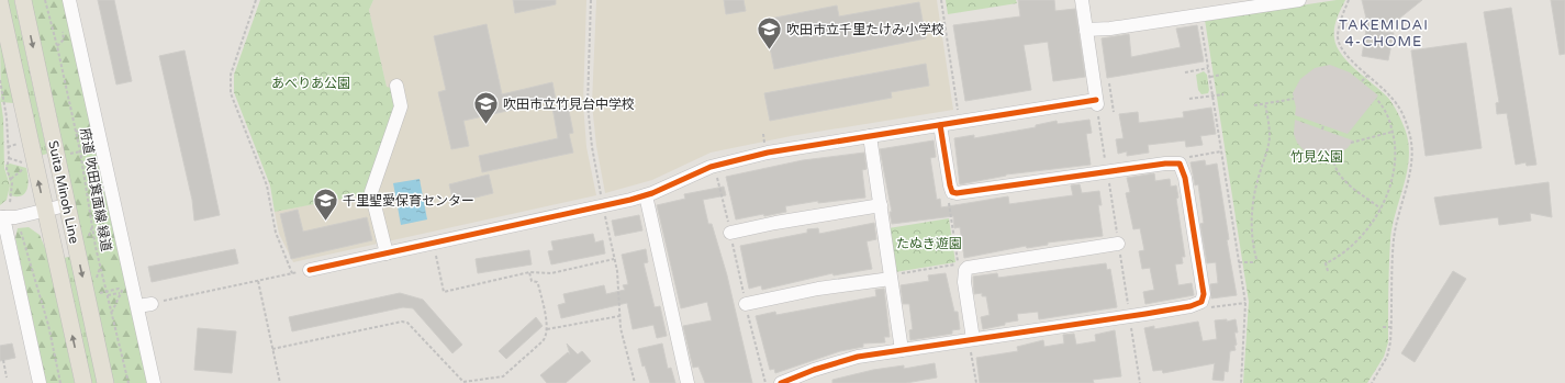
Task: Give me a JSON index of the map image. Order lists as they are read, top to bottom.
{
  "streets": {
    "main road": ["Suita Minoh Line"],
    "path": ["府道 吹田箕面線 緑道"]
  },
  "districts": ["TAKEMIDAI 4-CHOME"],
  "parks": ["あべりあ公園", "竹見公園", "たぬき遊園"],
  "places": {
    "school or university": ["吹田市立千里たけみ小学校", "吹田市立竹見台中学校", "千里聖愛保育センター"]
  }
}
